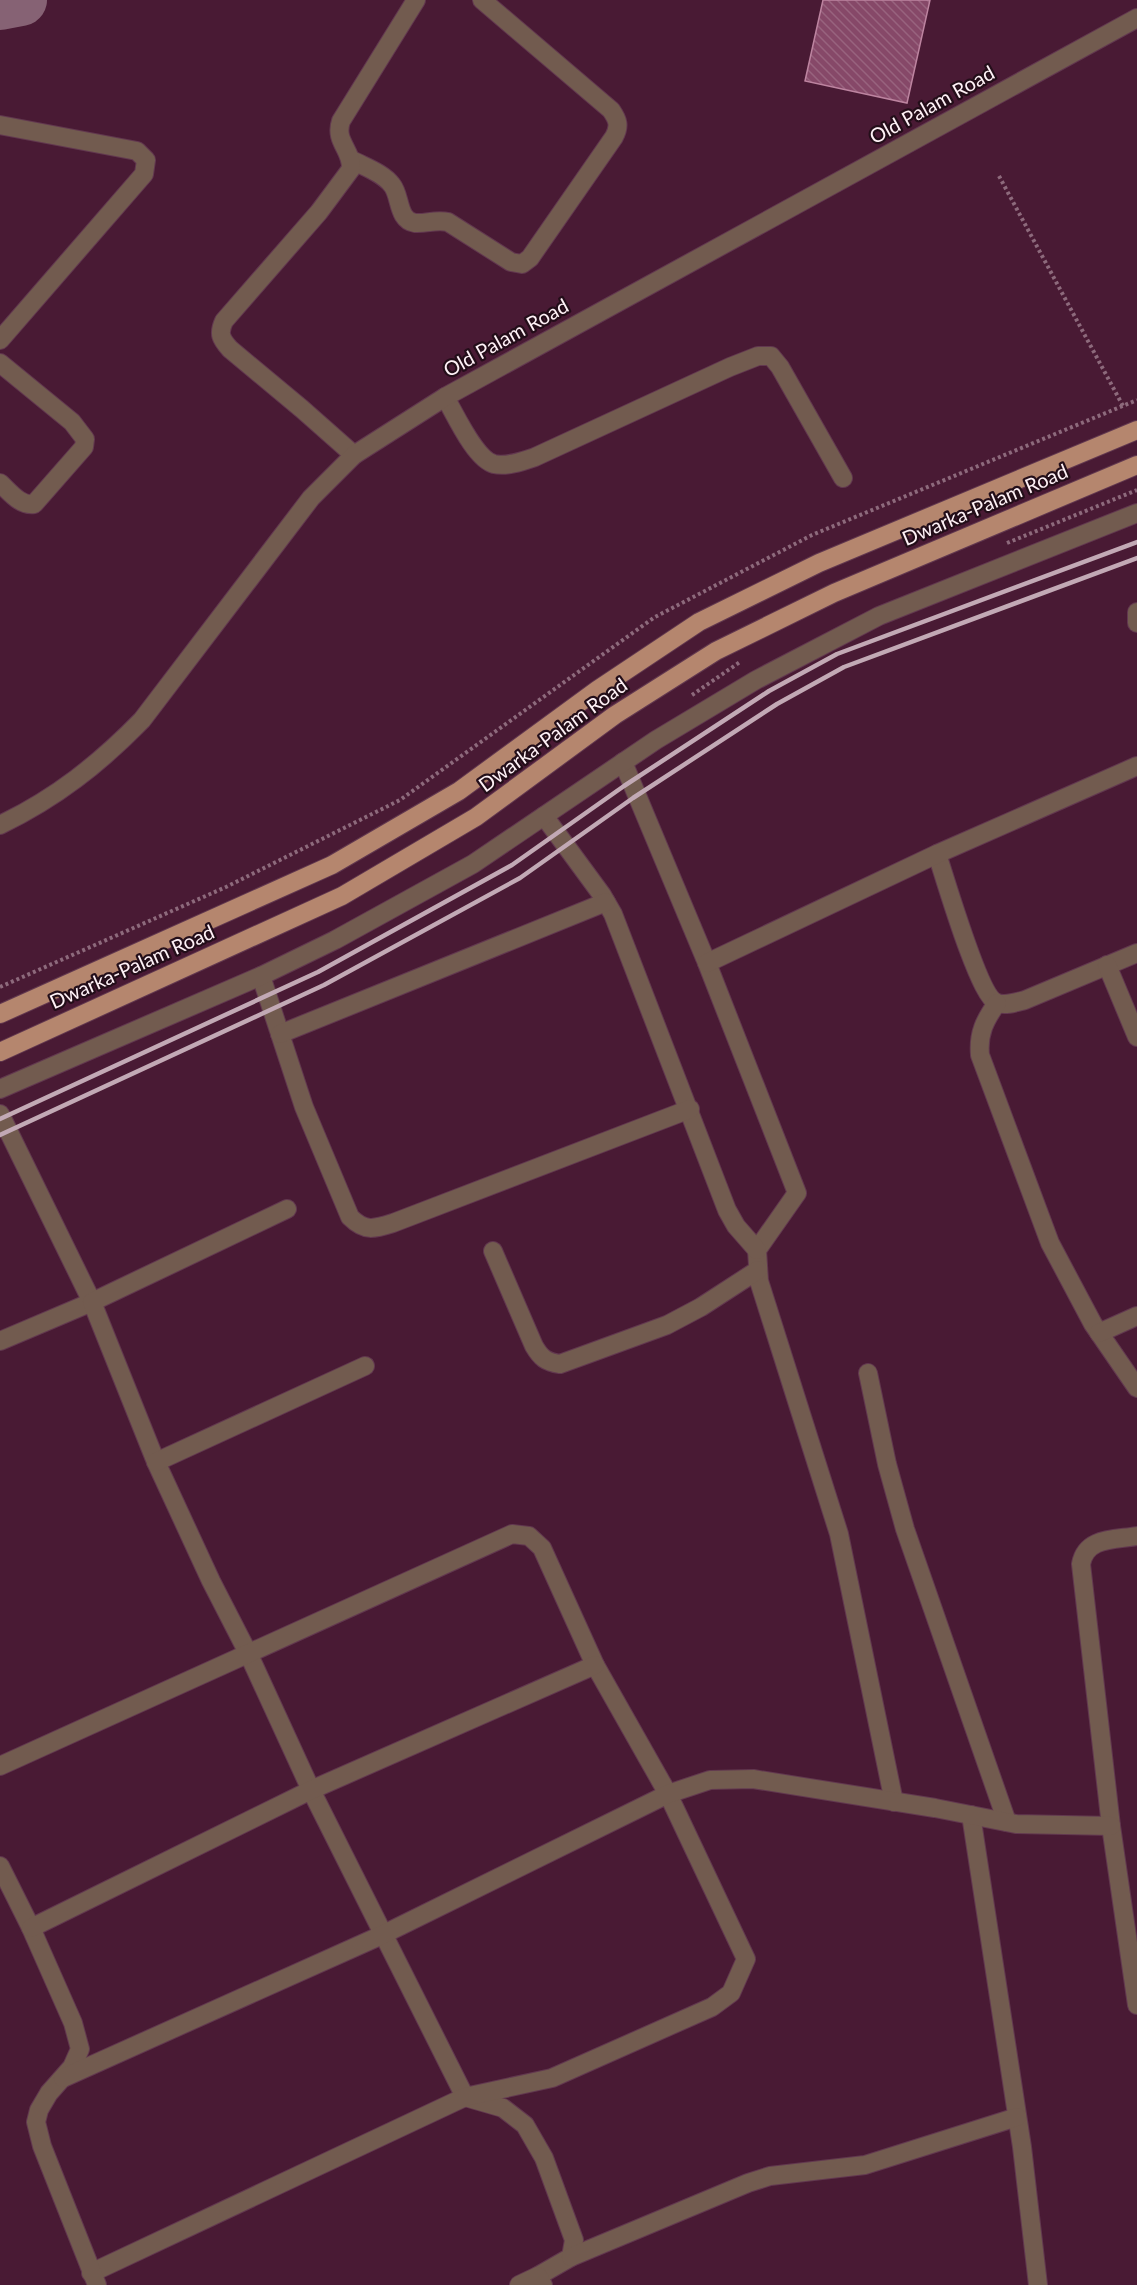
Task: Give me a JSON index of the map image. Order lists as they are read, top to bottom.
{
  "streets": {
    "main road": ["Dwarka-Palam Road"],
    "street": ["Old Palam Road"]
  }
}
